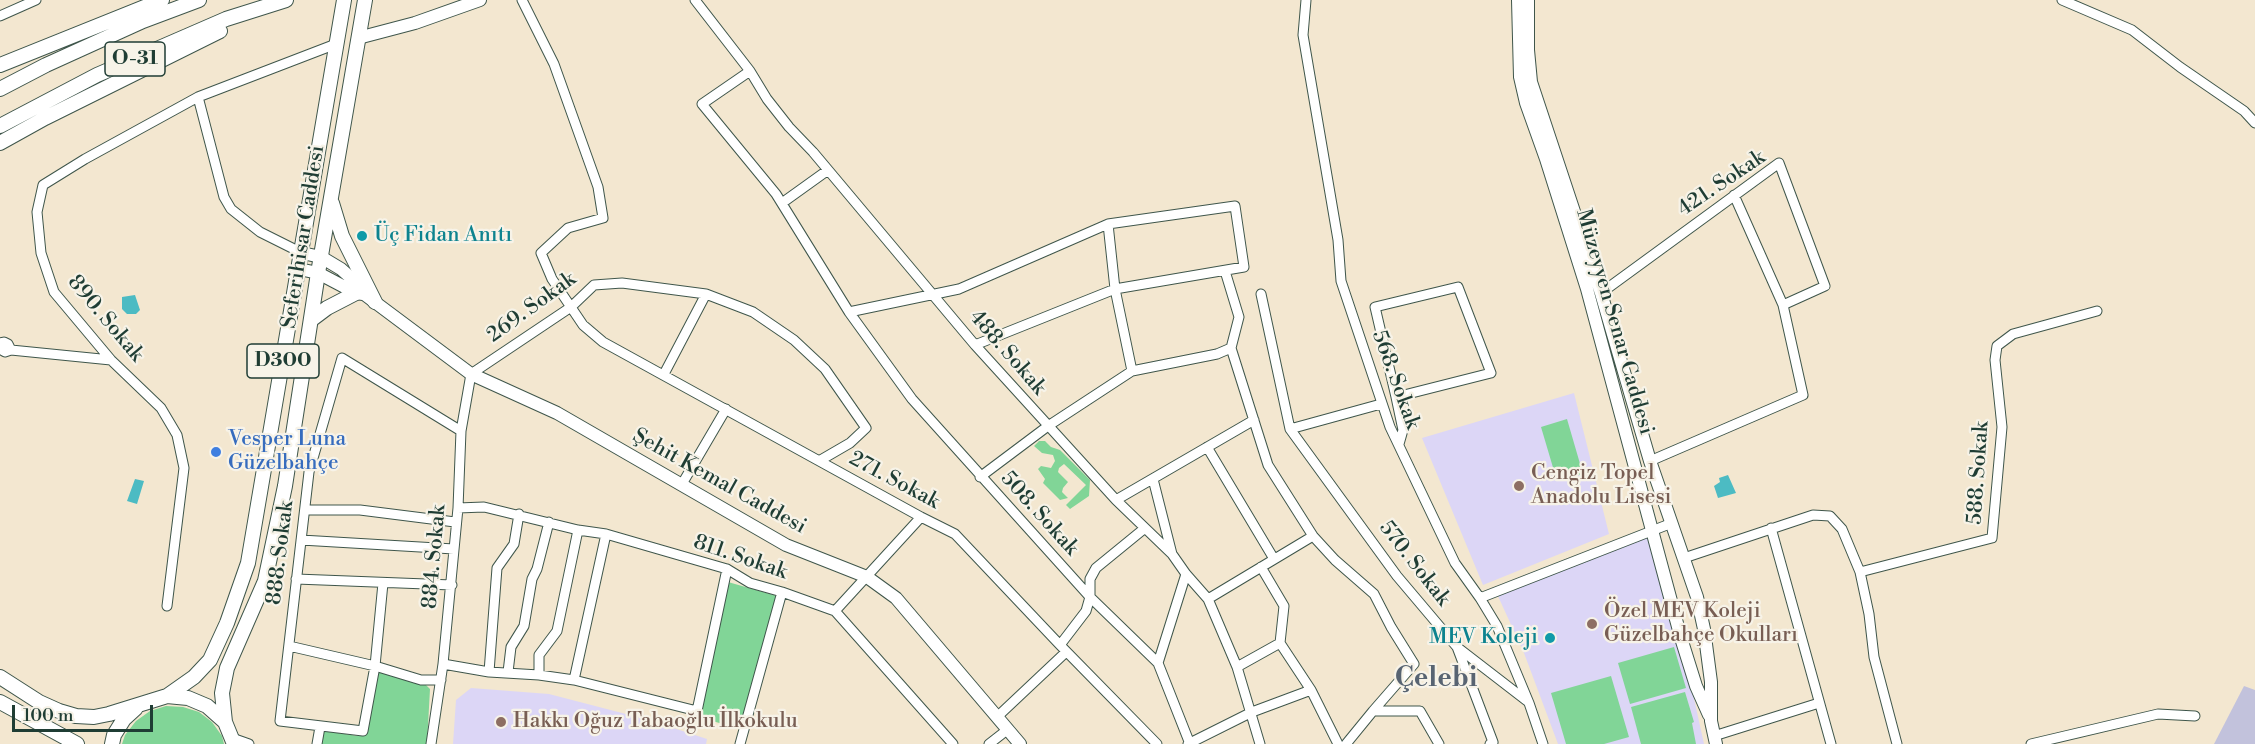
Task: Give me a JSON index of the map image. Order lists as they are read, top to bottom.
{
  "streets": {
    "highway": ["O-31", "Seferihisar Caddesi", "D300"],
    "main road": ["Müzeyyen Senar Caddesi", "Şehit Kemal Caddesi"],
    "street": [
      "421. Sokak",
      "269. Sokak",
      "890. Sokak",
      "488. Sokak",
      "568. Sokak",
      "588. Sokak",
      "271. Sokak",
      "508. Sokak",
      "888. Sokak",
      "884. Sokak",
      "811. Sokak",
      "570. Sokak"
    ]
  },
  "crossings": [
    ["421. Sokak", "Müzeyyen Senar Caddesi"],
    ["Seferihisar Caddesi", "890. Sokak"],
    ["Seferihisar Caddesi", "D300"],
    ["Seferihisar Caddesi", "Şehit Kemal Caddesi"],
    ["269. Sokak", "271. Sokak"],
    ["269. Sokak", "Şehit Kemal Caddesi"],
    ["269. Sokak", "884. Sokak"],
    ["488. Sokak", "508. Sokak"],
    ["568. Sokak", "570. Sokak"],
    ["Şehit Kemal Caddesi", "884. Sokak"],
    ["888. Sokak", "884. Sokak"],
    ["884. Sokak", "811. Sokak"]
  ],
  "districts": ["Çelebi"],
  "places": [
    "Üç Fidan Anıtı",
    "Vesper Luna Güzelbahçe",
    "Cengiz Topel Anadolu Lisesi",
    "Özel MEV Koleji Güzelbahçe Okulları",
    "MEV Koleji",
    "Hakkı Oğuz Tabaoğlu İlkokulu"
  ],
  "scale_bar": "100 m"
}
